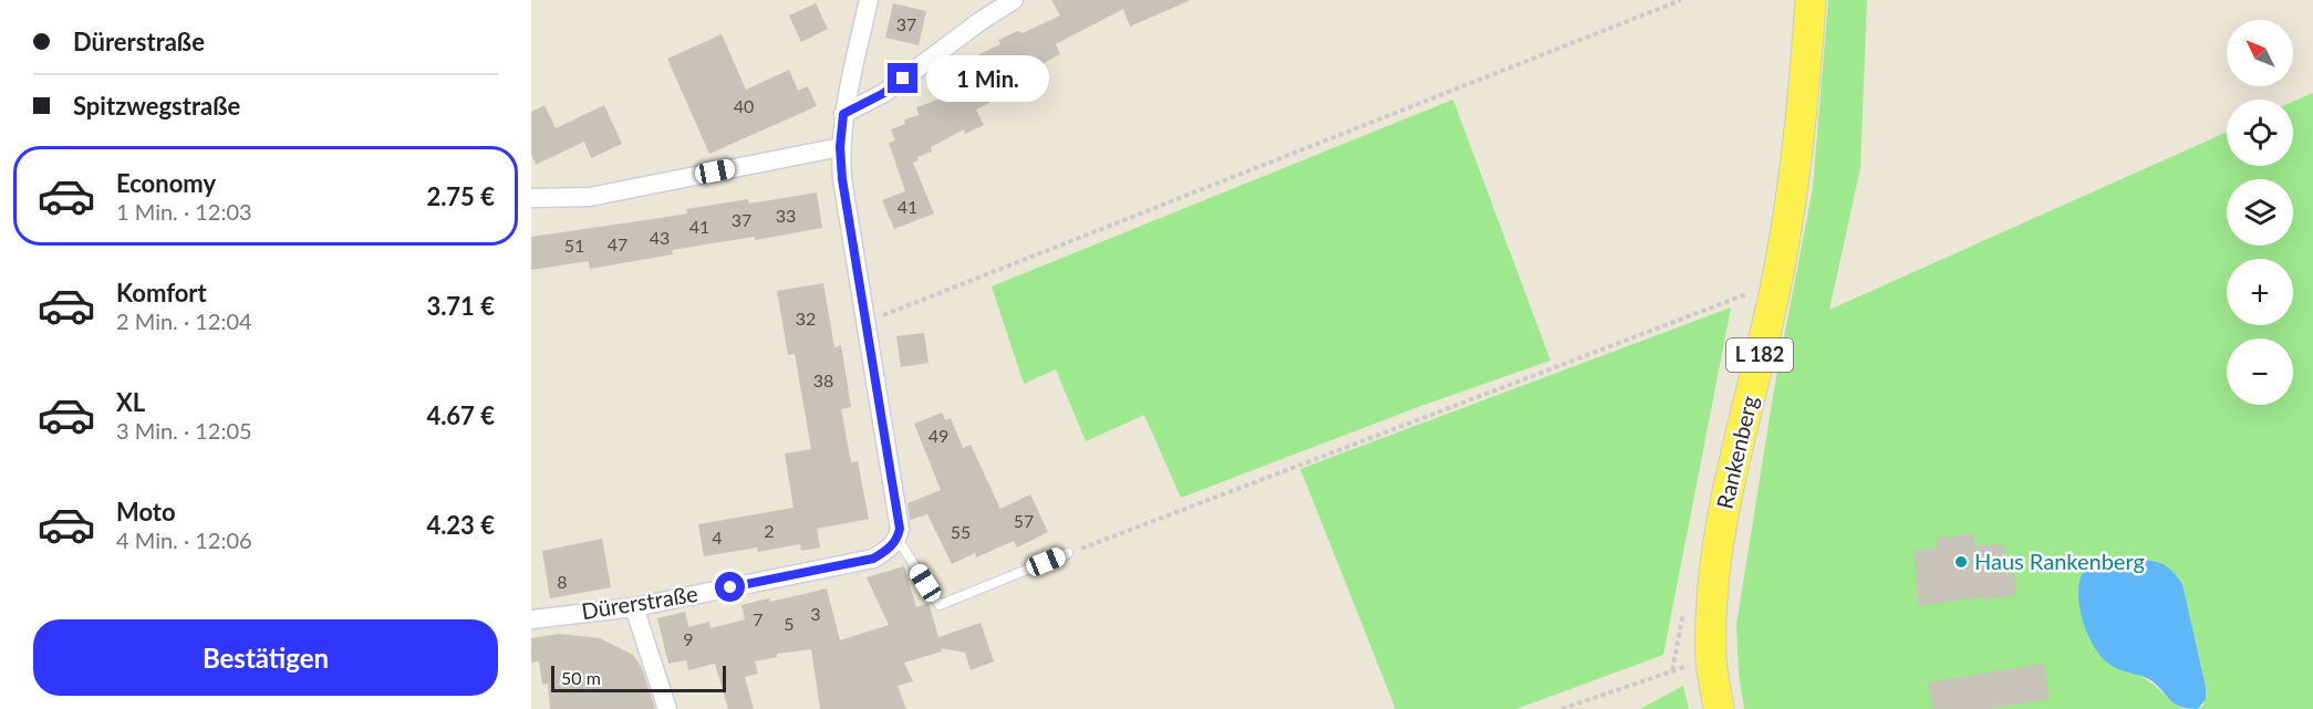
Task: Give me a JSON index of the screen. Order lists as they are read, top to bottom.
{
  "streets": {
    "main road": ["L 182", "Rankenberg"],
    "street": ["Dürerstraße"]
  },
  "places": ["Haus Rankenberg"],
  "house_numbers": [
    "37",
    "40",
    "41",
    "33",
    "37",
    "41",
    "43",
    "47",
    "51",
    "32",
    "38",
    "49",
    "57",
    "2",
    "55",
    "4",
    "8",
    "3",
    "7",
    "5",
    "9"
  ],
  "scale_bar": "50 m",
  "north": "top left",
  "page": {
    "banner": ["Dürerstraße", "Spitzwegstraße"],
    "map_buttons": ["+", "−"],
    "bubble": "1 Min.",
    "list": [
      {
        "name": "Economy",
        "note": "1 Min. · 12:03",
        "value": "2.75 €"
      },
      {
        "name": "Komfort",
        "note": "2 Min. · 12:04",
        "value": "3.71 €"
      },
      {
        "name": "XL",
        "note": "3 Min. · 12:05",
        "value": "4.67 €"
      },
      {
        "name": "Moto",
        "note": "4 Min. · 12:06",
        "value": "4.23 €"
      }
    ],
    "buttons": "Bestätigen",
    "scale": "50 m"
  }
}
